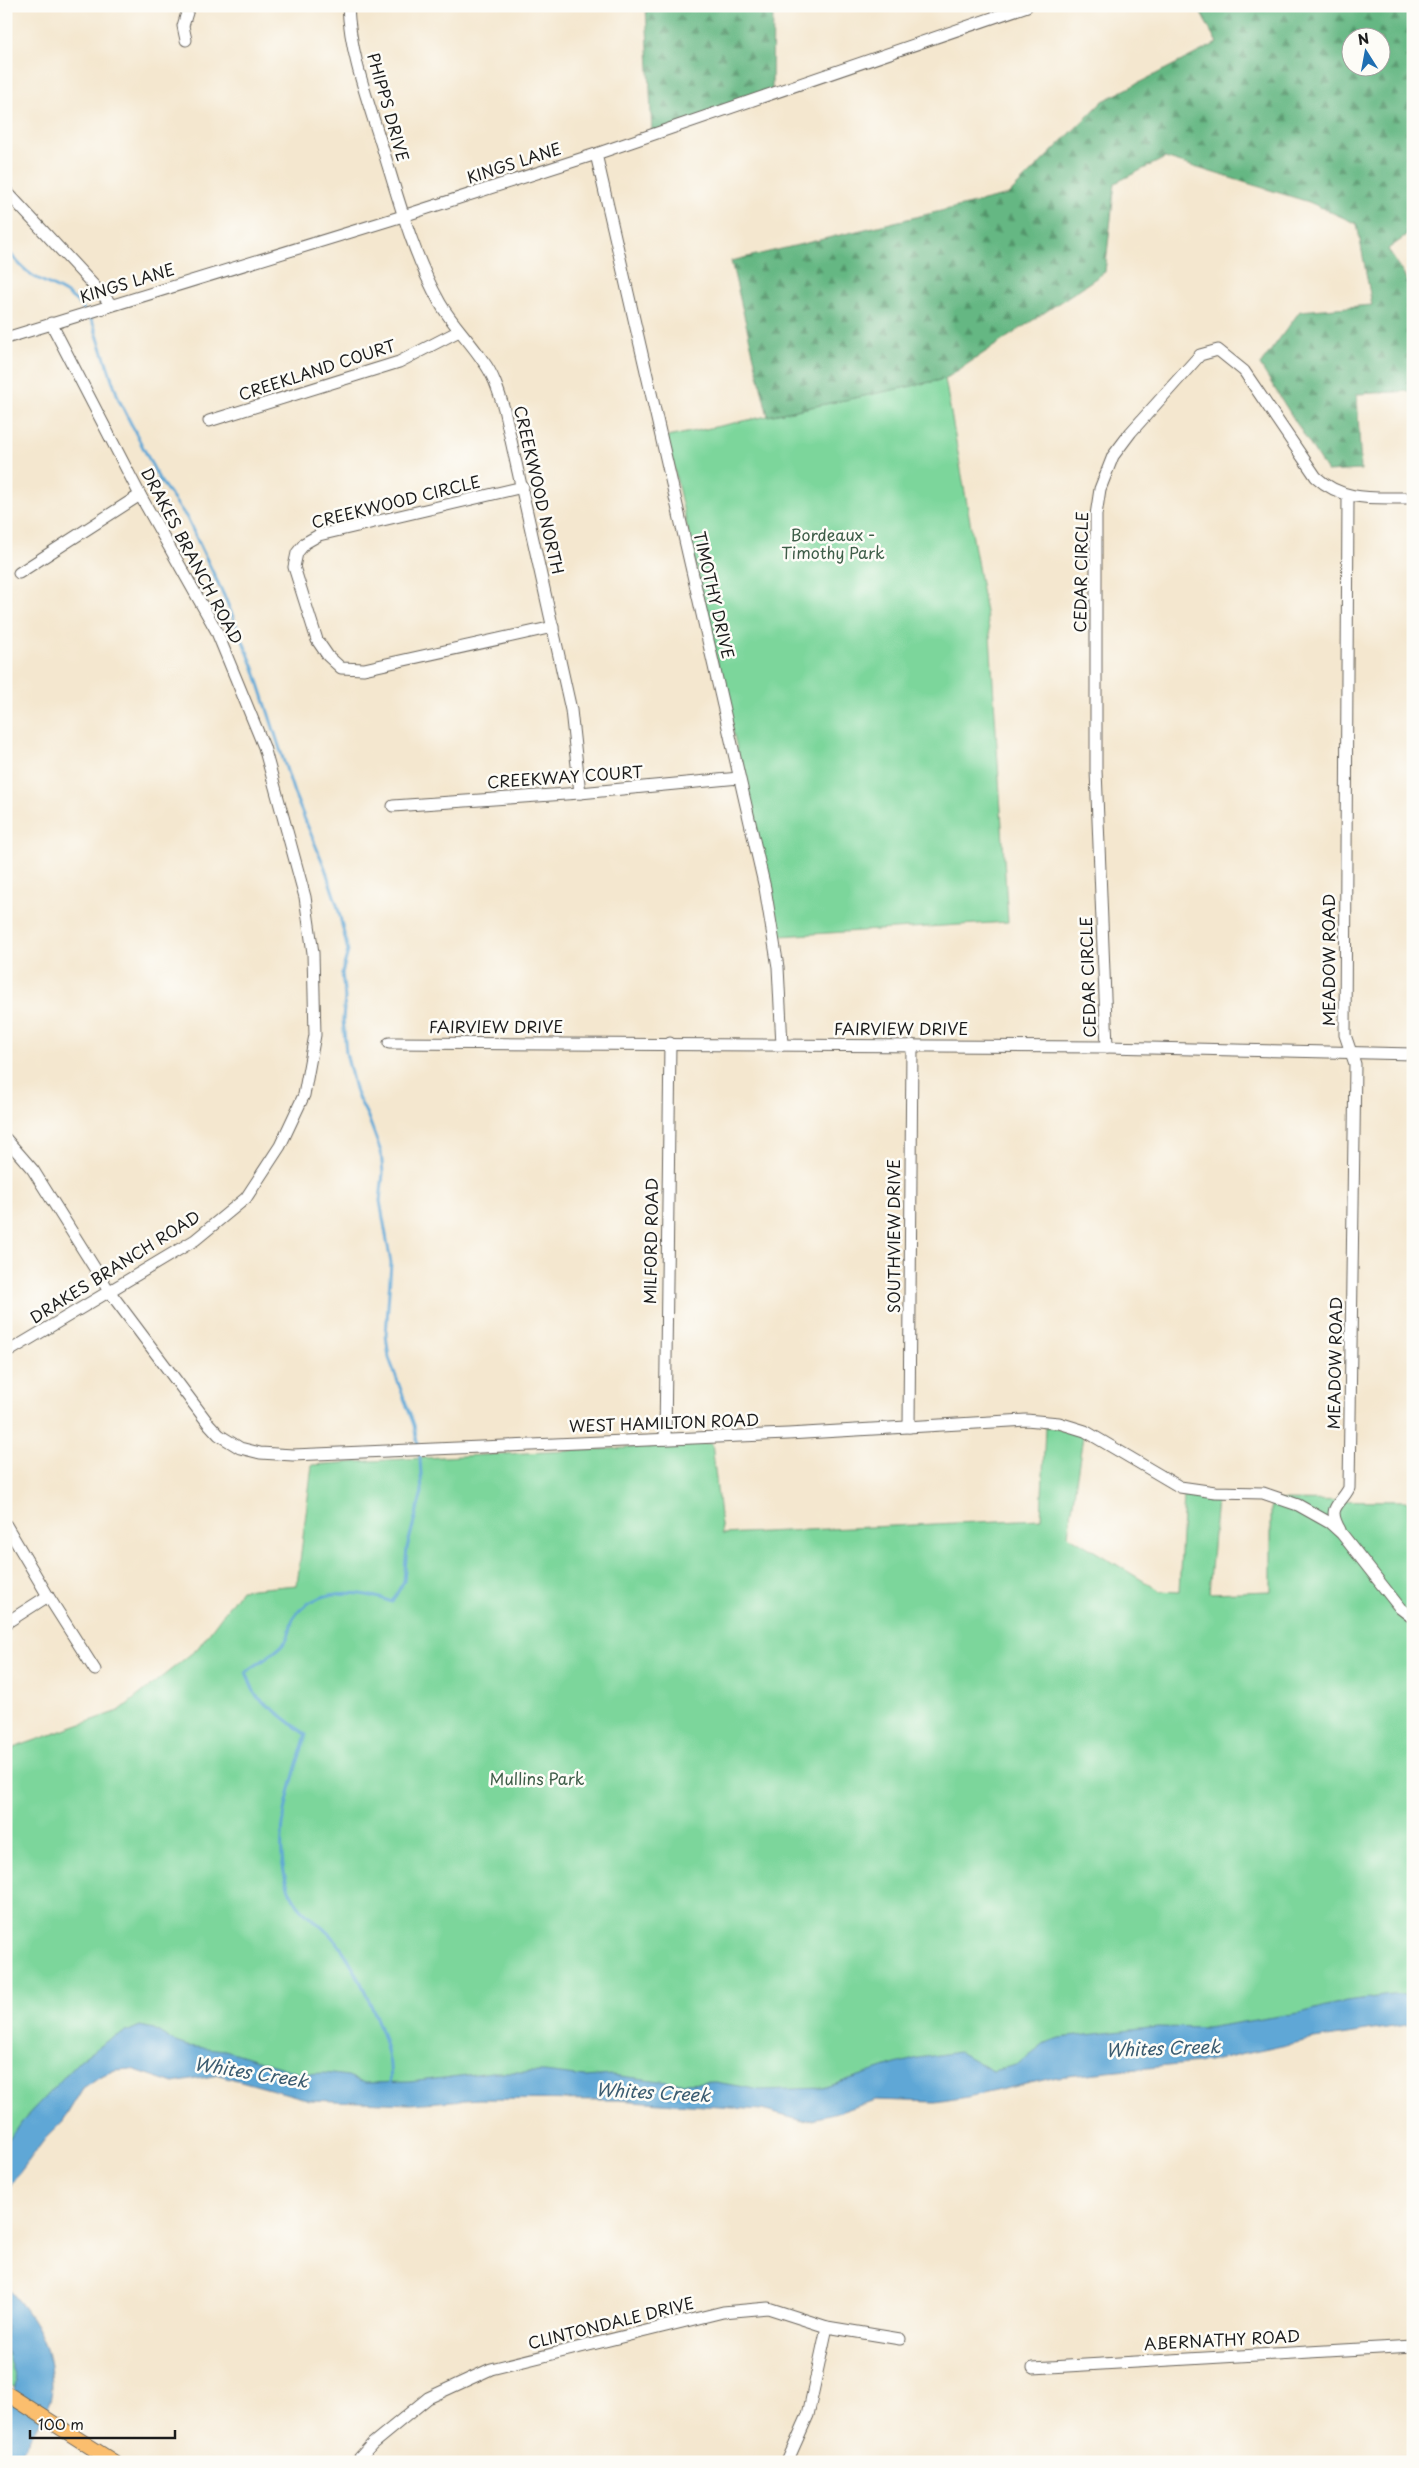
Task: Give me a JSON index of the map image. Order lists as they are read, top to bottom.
{
  "streets": {
    "street": [
      "PHIPPS DRIVE",
      "KINGS LANE",
      "CREEKLAND COURT",
      "CREEKWOOD NORTH",
      "CREEKWOOD CIRCLE",
      "DRAKES BRANCH ROAD",
      "CEDAR CIRCLE",
      "TIMOTHY DRIVE",
      "CREEKWAY COURT",
      "MEADOW ROAD",
      "FAIRVIEW DRIVE",
      "SOUTHVIEW DRIVE",
      "MILFORD ROAD",
      "WEST HAMILTON ROAD",
      "CLINTONDALE DRIVE",
      "ABERNATHY ROAD"
    ]
  },
  "crossings": [
    ["PHIPPS DRIVE", "KINGS LANE"],
    ["PHIPPS DRIVE", "CREEKWOOD NORTH"],
    ["KINGS LANE", "CREEKWOOD NORTH"],
    ["KINGS LANE", "DRAKES BRANCH ROAD"],
    ["KINGS LANE", "TIMOTHY DRIVE"],
    ["CREEKLAND COURT", "CREEKWOOD NORTH"],
    ["CREEKWOOD NORTH", "CREEKWOOD CIRCLE"],
    ["CREEKWOOD NORTH", "CREEKWAY COURT"],
    ["DRAKES BRANCH ROAD", "WEST HAMILTON ROAD"],
    ["CEDAR CIRCLE", "MEADOW ROAD"],
    ["CEDAR CIRCLE", "FAIRVIEW DRIVE"],
    ["TIMOTHY DRIVE", "CREEKWAY COURT"],
    ["TIMOTHY DRIVE", "FAIRVIEW DRIVE"],
    ["MEADOW ROAD", "FAIRVIEW DRIVE"],
    ["MEADOW ROAD", "WEST HAMILTON ROAD"],
    ["FAIRVIEW DRIVE", "SOUTHVIEW DRIVE"],
    ["FAIRVIEW DRIVE", "MILFORD ROAD"],
    ["SOUTHVIEW DRIVE", "WEST HAMILTON ROAD"],
    ["MILFORD ROAD", "WEST HAMILTON ROAD"]
  ],
  "water": ["Whites Creek"],
  "parks": ["Bordeaux - Timothy Park", "Mullins Park"],
  "scale_bar": "100 m",
  "north": "top"
}
